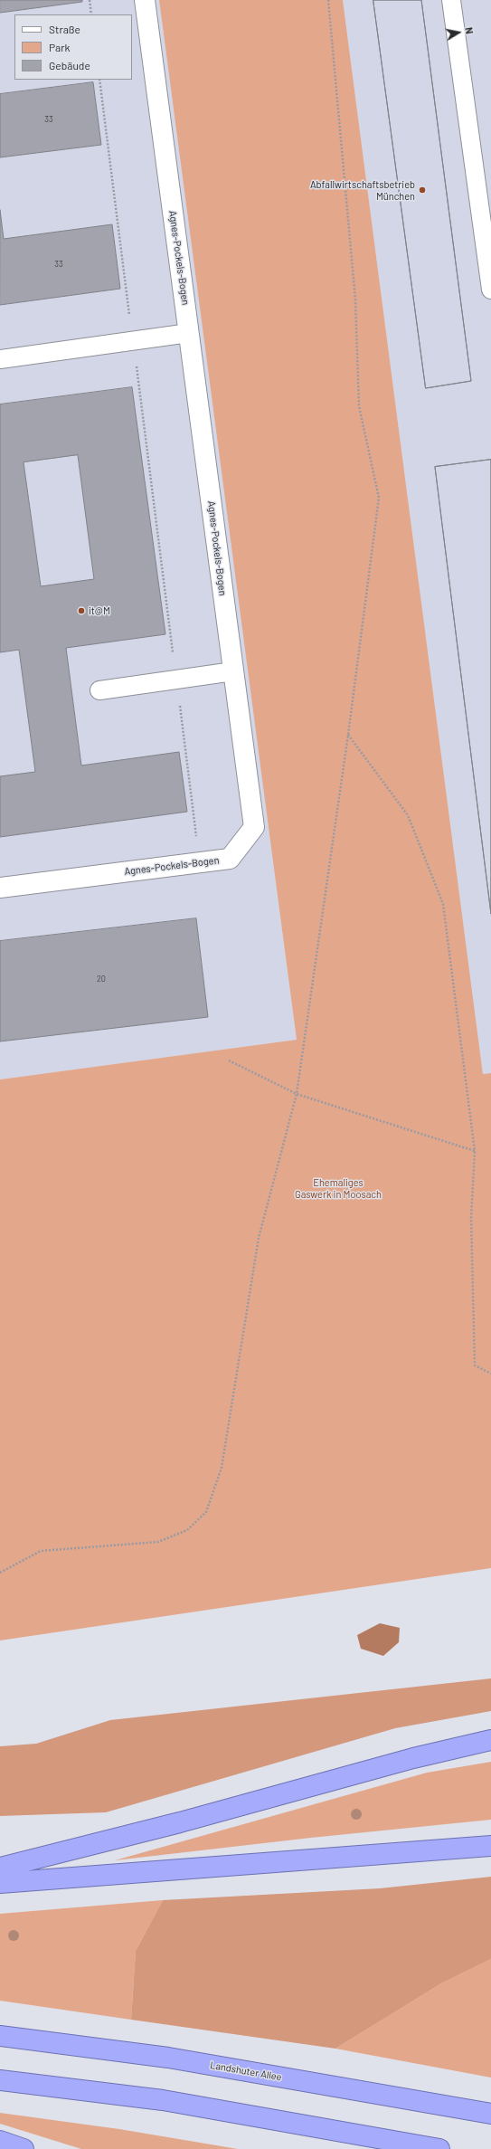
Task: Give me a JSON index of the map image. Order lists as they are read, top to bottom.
{
  "streets": {
    "highway": ["Landshuter Allee"],
    "street": ["Agnes-Pockels-Bogen"]
  },
  "parks": ["Ehemaliges Gaswerk in Moosach"],
  "places": ["Abfallwirtschaftsbetrieb München", "it@M"],
  "house_numbers": ["33", "33", "20"],
  "legend": ["Straße", "Park", "Gebäude"],
  "north": "right"
}
